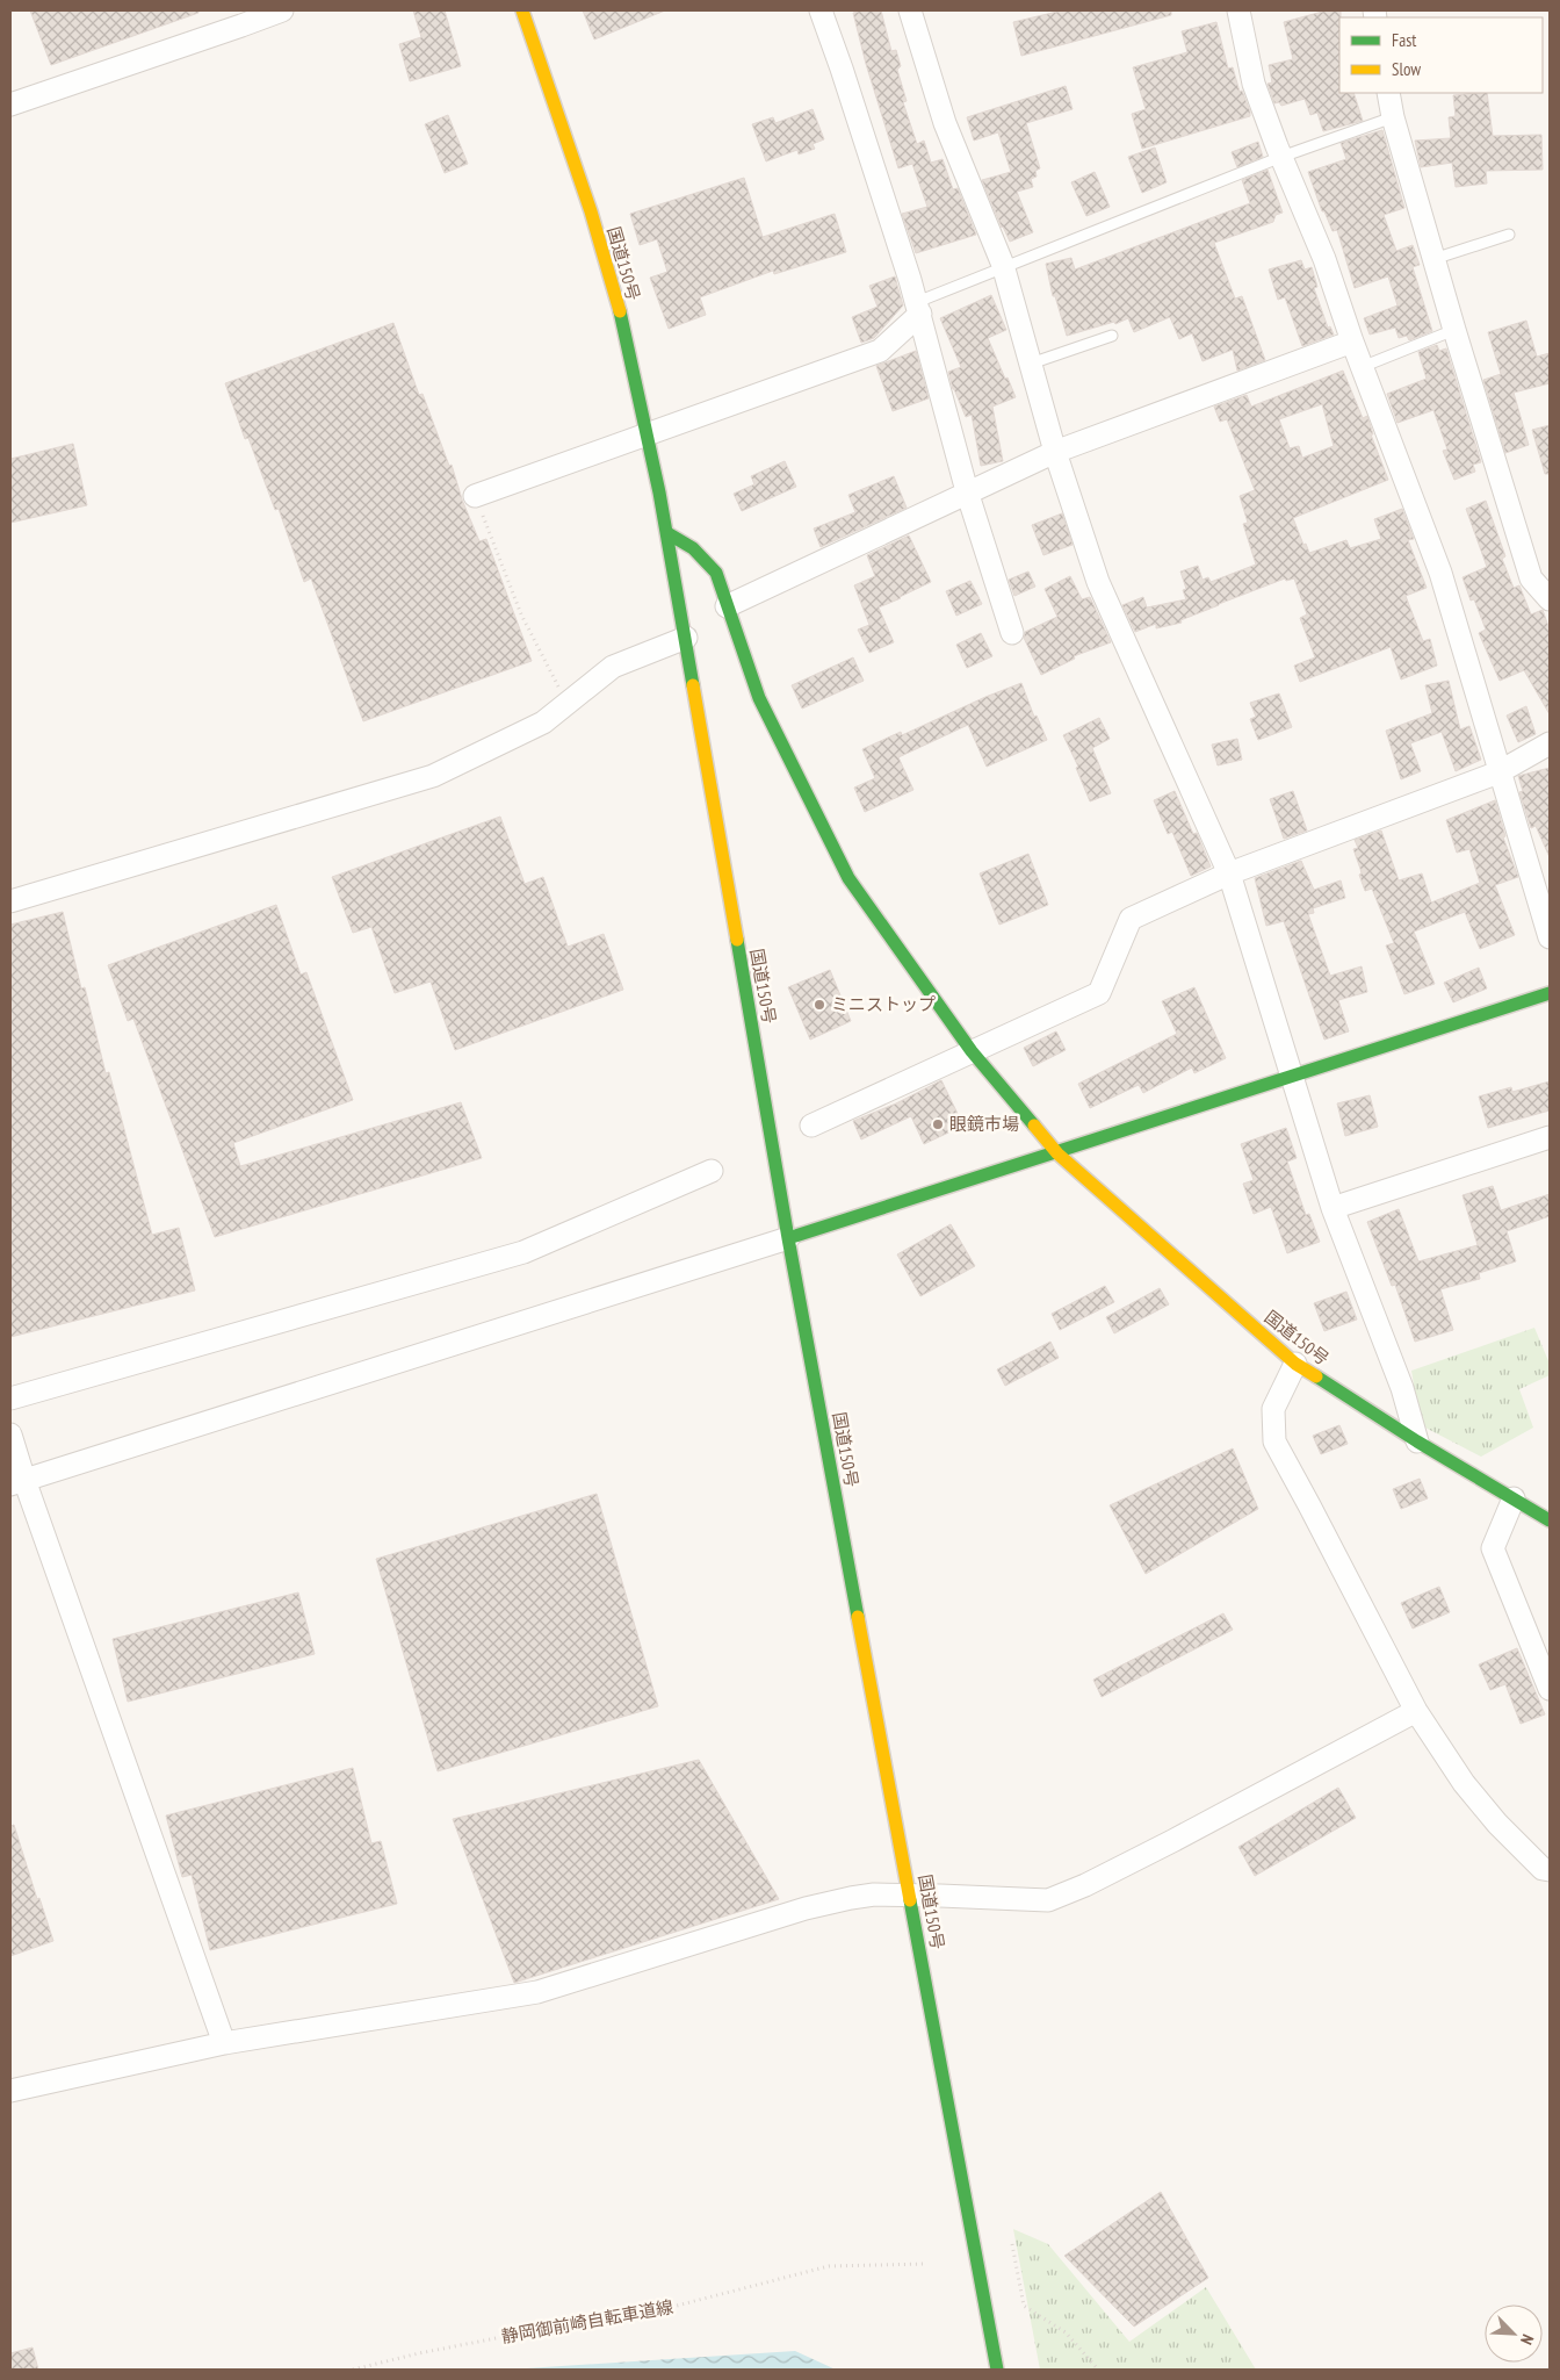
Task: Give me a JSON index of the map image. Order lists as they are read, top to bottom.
{
  "streets": {
    "main road": ["国道150号"],
    "path": ["静岡御前崎自転車道線"]
  },
  "places": ["ミニストップ", "眼鏡市場"],
  "legend": ["Fast", "Slow"],
  "north": "bottom right"
}
